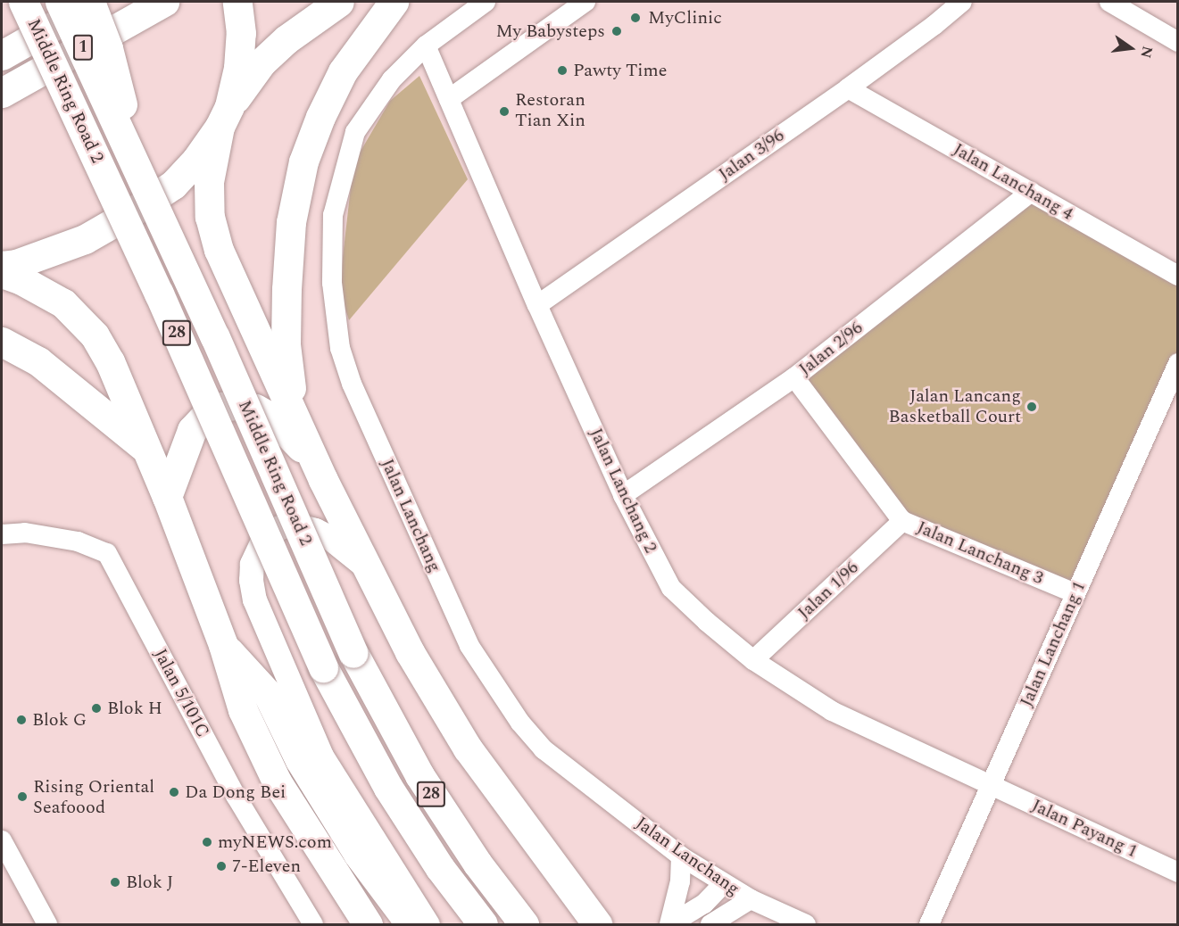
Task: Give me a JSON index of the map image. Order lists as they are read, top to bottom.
{
  "streets": {
    "highway": ["1", "Middle Ring Road 2", "28"],
    "street": [
      "Jalan 3/96",
      "Jalan Lanchang 4",
      "Jalan 2/96",
      "Jalan Lanchang 2",
      "Jalan Lanchang",
      "Jalan Lanchang 3",
      "Jalan 1/96",
      "Jalan Lanchang 1",
      "Jalan 5/101C",
      "Jalan Payang 1"
    ]
  },
  "crossings": [
    ["Jalan 3/96", "Jalan Lanchang 4"],
    ["Jalan 3/96", "Jalan Lanchang 2"],
    ["Jalan Lanchang 4", "Jalan 2/96"],
    ["Jalan 2/96", "Jalan Lanchang 2"],
    ["Jalan 2/96", "Jalan Lanchang 3"],
    ["Jalan Lanchang 2", "Jalan Lanchang"],
    ["Jalan Lanchang 2", "Jalan 1/96"],
    ["Jalan Lanchang 2", "Jalan Lanchang 1"],
    ["Jalan Lanchang 2", "Jalan Payang 1"],
    ["Jalan Lanchang 3", "Jalan 1/96"],
    ["Jalan Lanchang 3", "Jalan Lanchang 1"],
    ["Jalan Lanchang 1", "Jalan Payang 1"]
  ],
  "places": [
    "MyClinic",
    "My Babysteps",
    "Pawty Time",
    "Restoran Tian Xin",
    "Jalan Lancang Basketball Court",
    "Blok H",
    "Blok G",
    "Da Dong Bei",
    "Rising Oriental Seafoood",
    "myNEWS.com",
    "7-Eleven",
    "Blok J"
  ],
  "north": "right"
}
